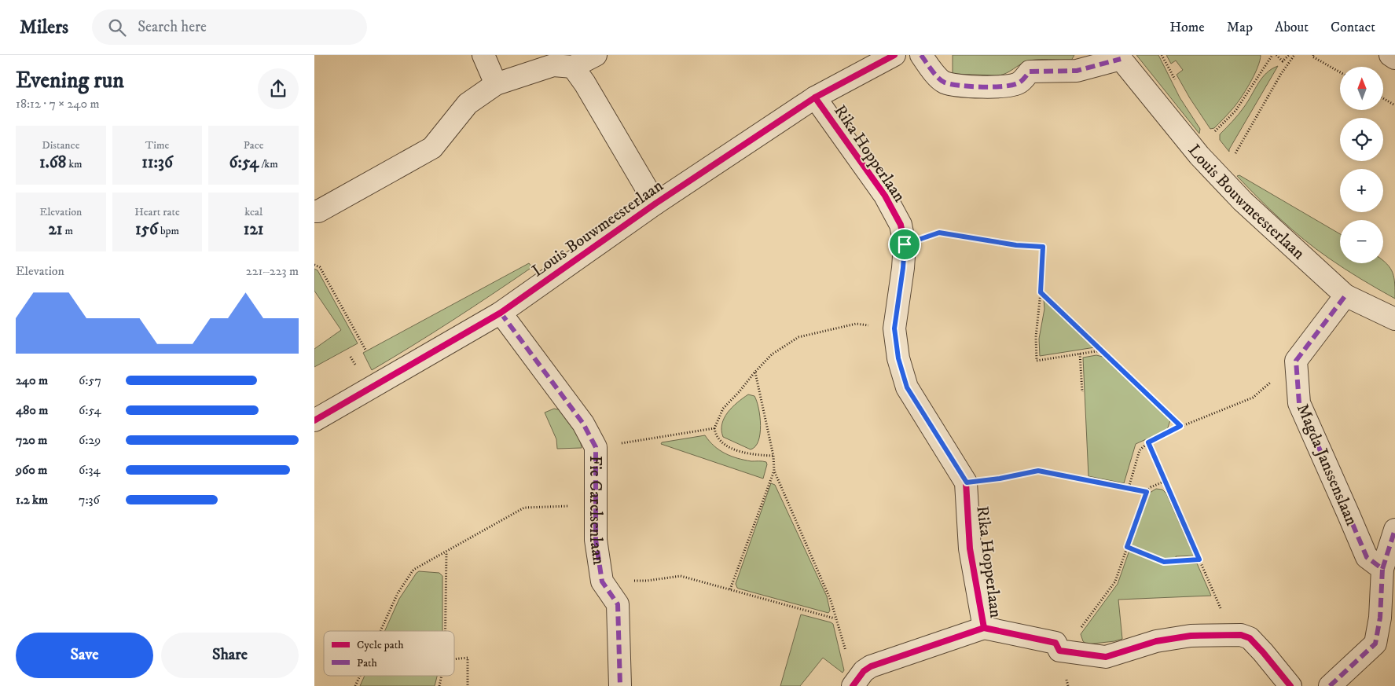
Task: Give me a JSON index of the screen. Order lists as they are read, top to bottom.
{
  "streets": {
    "street": [
      "Rika Hopperlaan",
      "Louis Bouwmeesterlaan",
      "Magda Janssenslaan",
      "Fie Carelsenlaan"
    ]
  },
  "crossings": [
    ["Rika Hopperlaan", "Louis Bouwmeesterlaan"],
    ["Louis Bouwmeesterlaan", "Fie Carelsenlaan"]
  ],
  "legend": ["Cycle path", "Path"],
  "north": "top",
  "page": {
    "header": "Milers",
    "search": "Search here",
    "nav": [
      "Home",
      "Map",
      "About",
      "Contact"
    ],
    "heading": ["Evening run", "18:12 · 7 × 240 m"],
    "map_buttons": ["+", "−"],
    "stats": [
      ["Distance", "1.68 km"],
      ["Time", "11:36"],
      ["Pace", "6:54 /km"],
      ["Elevation", "21 m"],
      ["Heart rate", "156 bpm"],
      ["kcal", "121"]
    ],
    "chart": ["Elevation", "221–223 m"],
    "list": [
      {
        "name": "240 m",
        "note": "6:57"
      },
      {
        "name": "480 m",
        "note": "6:54"
      },
      {
        "name": "720 m",
        "note": "6:29"
      },
      {
        "name": "960 m",
        "note": "6:34"
      },
      {
        "name": "1.2 km",
        "note": "7:36"
      }
    ],
    "buttons": ["Save", "Share"]
  }
}
